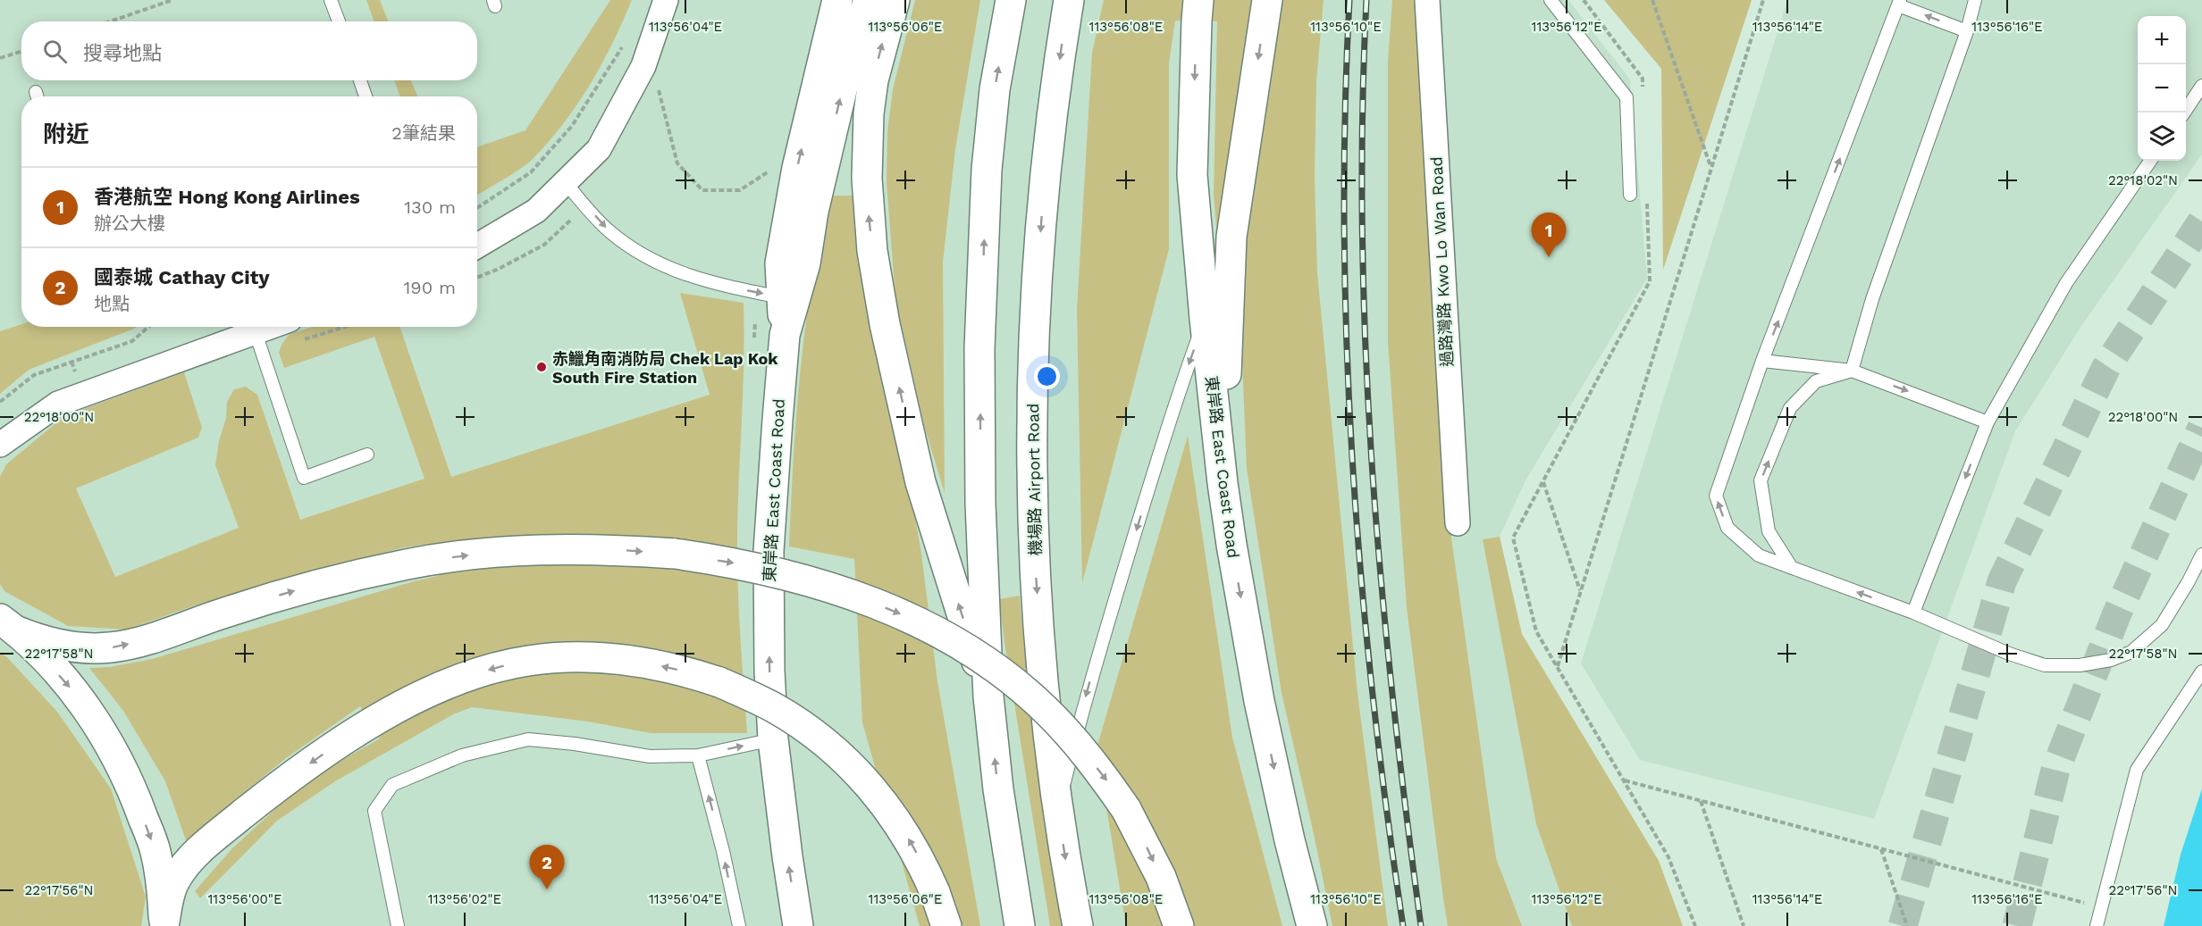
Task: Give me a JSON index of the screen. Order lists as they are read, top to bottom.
{
  "streets": {
    "main road": ["東岸路 East Coast Road", "機場路 Airport Road"],
    "street": ["過路灣路 Kwo Lo Wan Road"]
  },
  "places": ["赤鱲角南消防局 Chek Lap Kok South Fire Station"],
  "page": {
    "map_buttons": ["+", "−"],
    "search": "搜尋地點",
    "heading": ["附近", "2筆結果"],
    "list": [
      {
        "mark": "1",
        "name": "香港航空 Hong Kong Airlines",
        "note": "辦公大樓",
        "value": "130 m"
      },
      {
        "mark": "2",
        "name": "國泰城 Cathay City",
        "note": "地點",
        "value": "190 m"
      }
    ],
    "pins": ["1", "2"]
  },
  "coordinates": [
    "113°56'04\"E",
    "113°56'06\"E",
    "113°56'08\"E",
    "113°56'10\"E",
    "113°56'12\"E",
    "113°56'14\"E",
    "113°56'16\"E",
    "22°18'02\"N",
    "22°18'00\"N",
    "22°17'58\"N",
    "22°17'56\"N",
    "113°56'00\"E",
    "113°56'02\"E"
  ]
}
